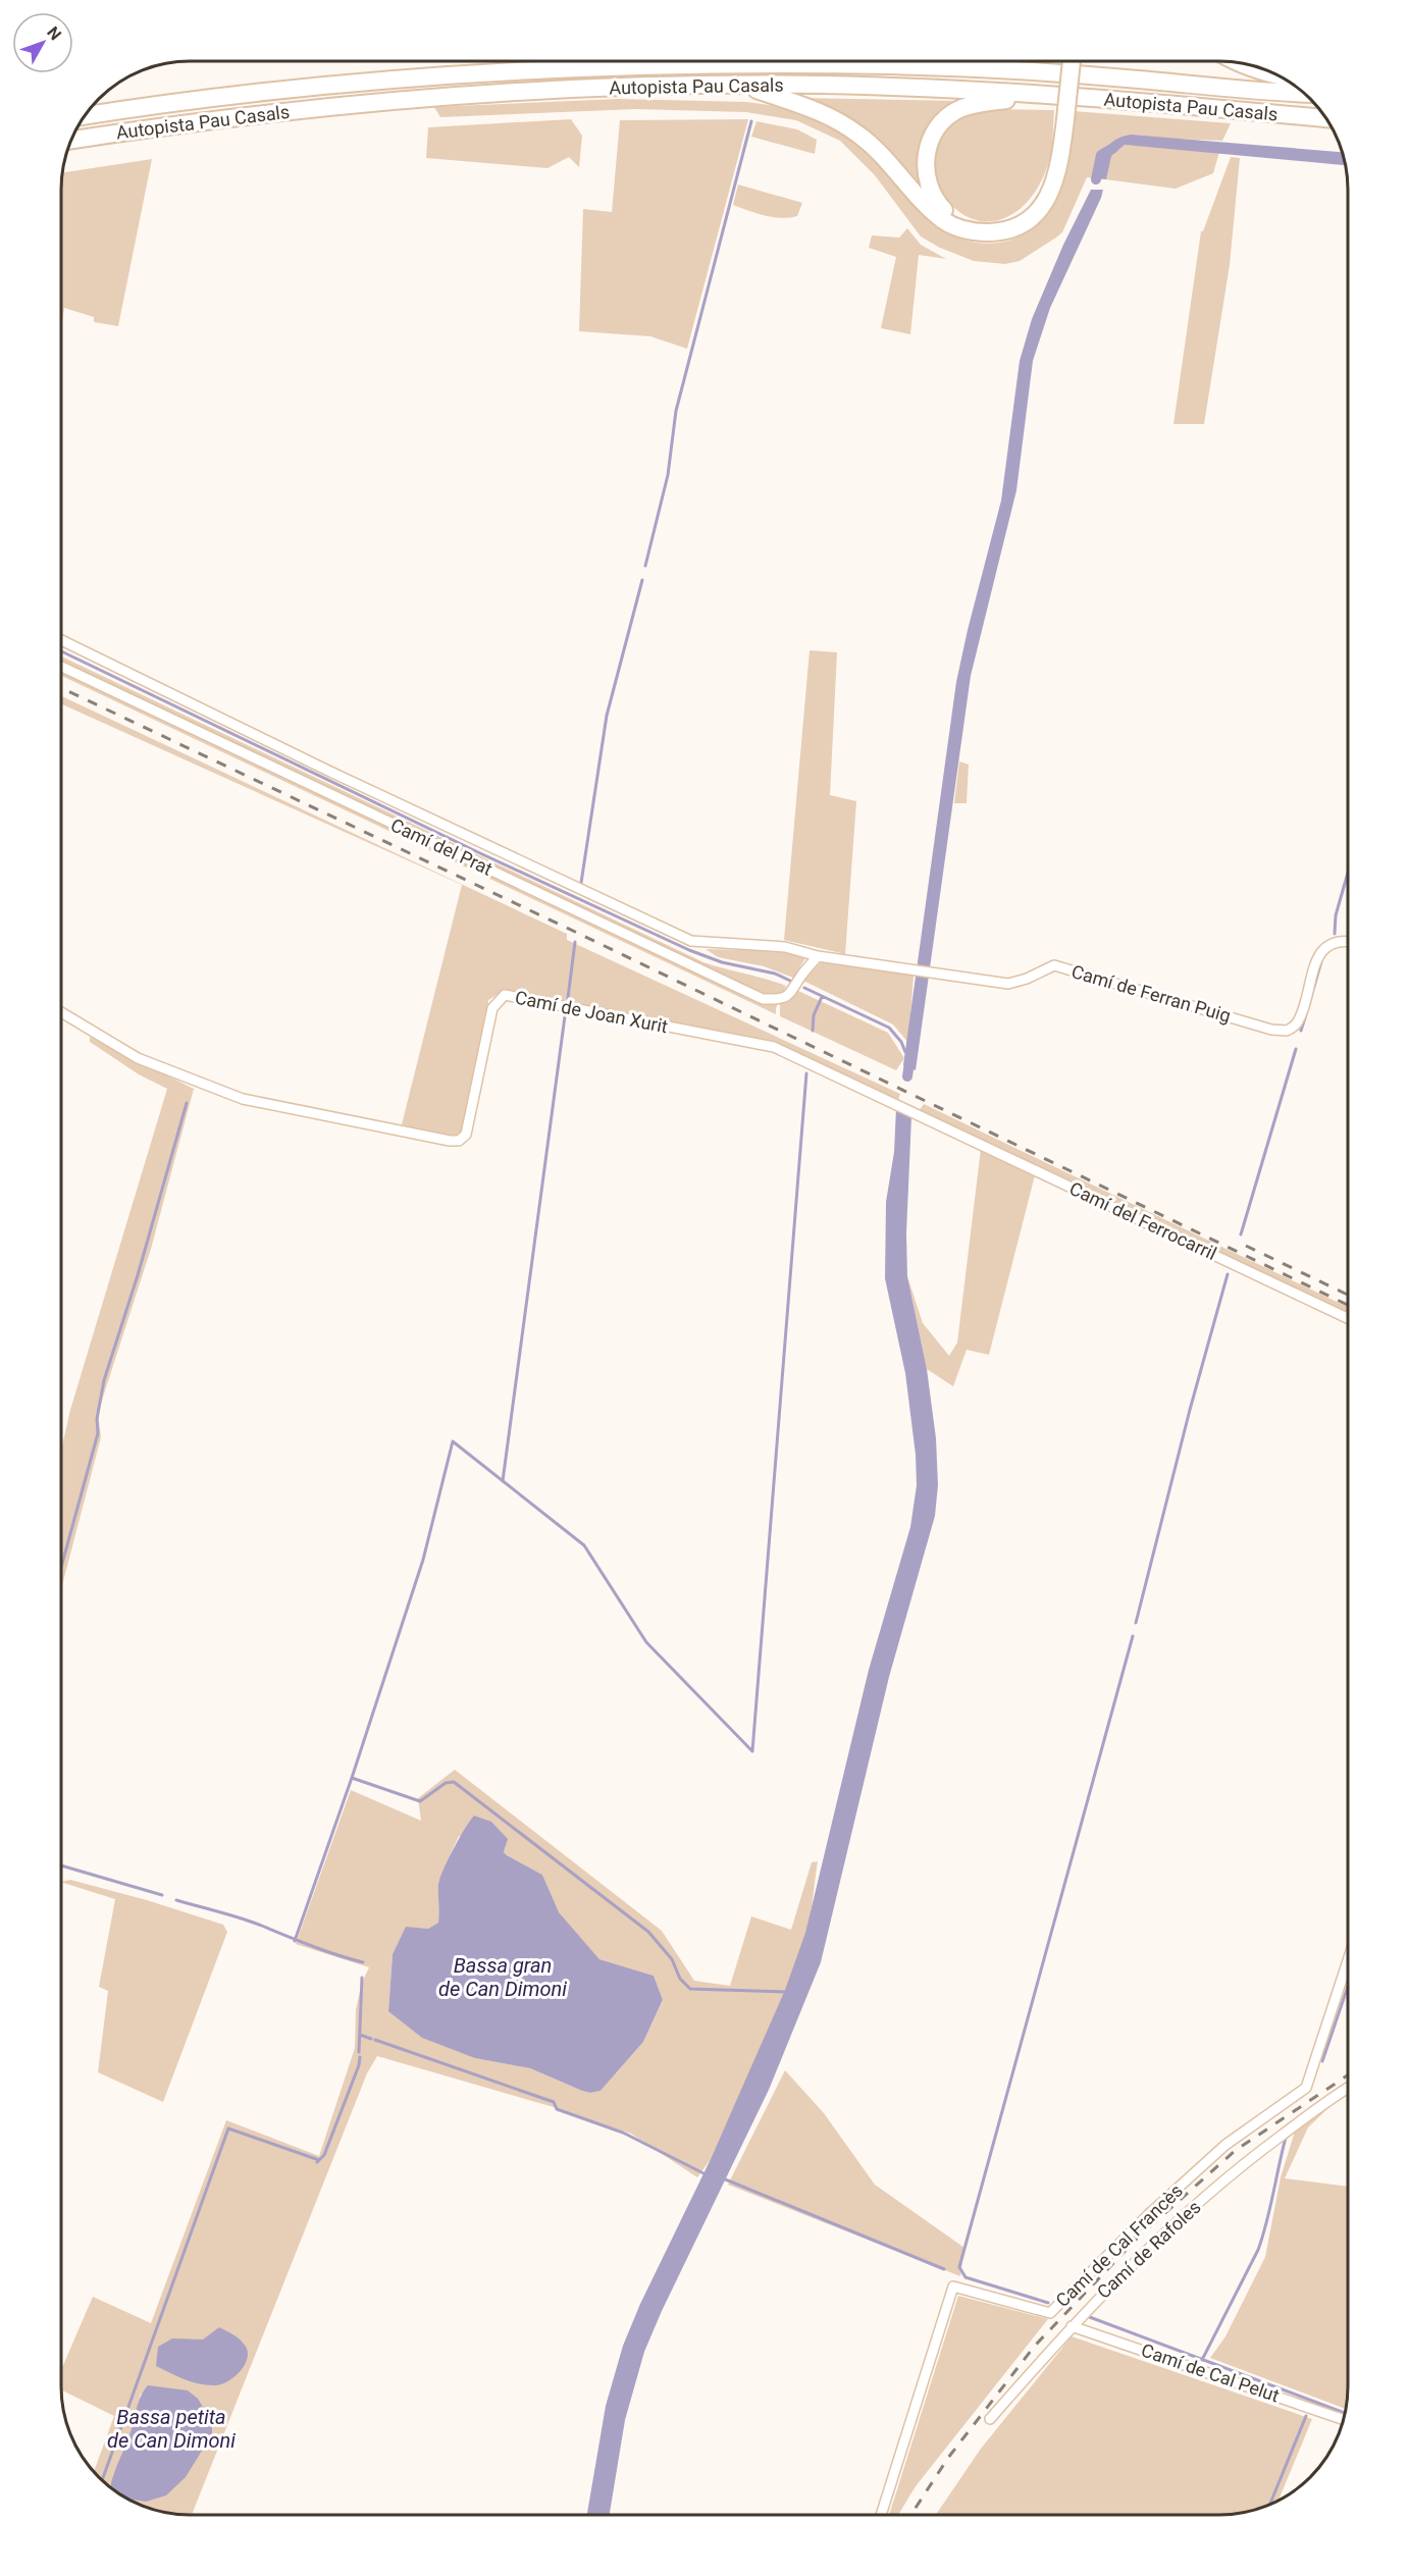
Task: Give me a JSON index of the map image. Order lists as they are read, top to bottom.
{
  "streets": {
    "highway": ["Autopista Pau Casals"],
    "street": [
      "Camí del Prat",
      "Camí de Ferran Puig",
      "Camí de Joan Xurit",
      "Camí del Ferrocarril",
      "Camí de Cal Francès",
      "Camí de Rafoles",
      "Camí de Cal Pelut"
    ]
  },
  "crossings": [
    ["Camí del Prat", "Camí de Ferran Puig"],
    ["Camí de Joan Xurit", "Camí del Ferrocarril"],
    ["Camí de Rafoles", "Camí de Cal Pelut"]
  ],
  "water": ["Bassa gran de Can Dimoni", "Bassa petita de Can Dimoni"],
  "north": "top right"
}
